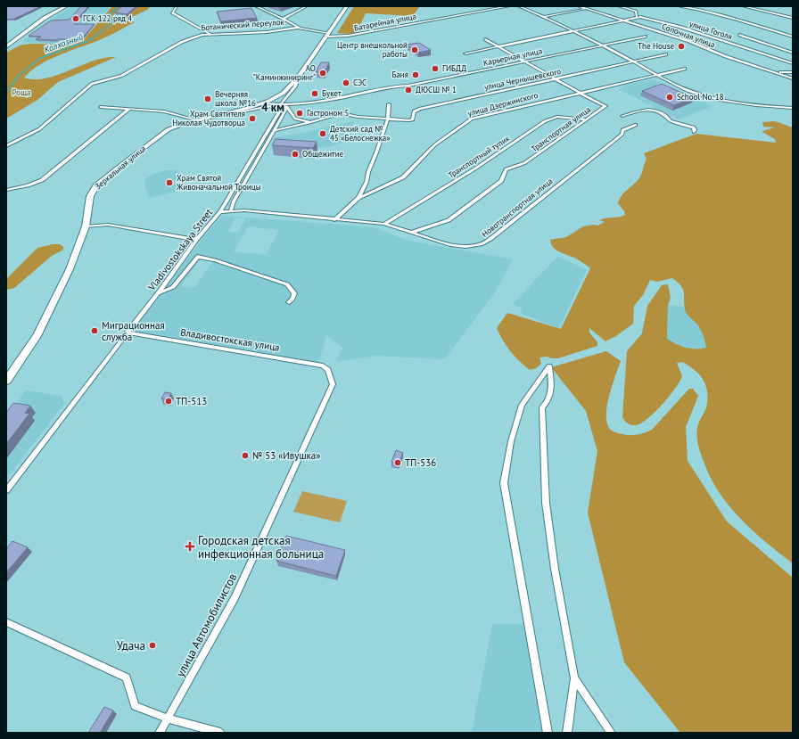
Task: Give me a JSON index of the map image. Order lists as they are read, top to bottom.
{
  "streets": {
    "main road": ["Зеркальная улица", "Vladivostokskaya Street"],
    "street": [
      "Батарейная улица",
      "Ботанический переулок",
      "улица Гоголя",
      "Сопочная улица",
      "Карьерная улица",
      "улица Чернышевского",
      "улица Дзержинского",
      "Транспортная улица",
      "Транспортный тупик",
      "Новотранспортная улица",
      "Владивостокская улица",
      "улица Автомобилистов"
    ]
  },
  "crossings": [
    ["Батарейная улица", "Ботанический переулок"],
    ["Батарейная улица", "Vladivostokskaya Street"],
    ["улица Гоголя", "Сопочная улица"],
    ["улица Гоголя", "Транспортная улица"],
    ["Карьерная улица", "Транспортная улица"],
    ["Карьерная улица", "Зеркальная улица"],
    ["Карьерная улица", "Vladivostokskaya Street"],
    ["улица Чернышевского", "Транспортная улица"],
    ["улица Дзержинского", "Транспортная улица"],
    ["улица Дзержинского", "Новотранспортная улица"],
    ["Транспортная улица", "Транспортный тупик"],
    ["Транспортная улица", "Новотранспортная улица"],
    ["Транспортный тупик", "Новотранспортная улица"],
    ["Зеркальная улица", "Vladivostokskaya Street"],
    ["Новотранспортная улица", "Vladivostokskaya Street"],
    ["Vladivostokskaya Street", "Владивостокская улица"],
    ["Владивостокская улица", "улица Автомобилистов"]
  ],
  "districts": ["4 км"],
  "water": ["Колхозный"],
  "parks": ["Роща"],
  "places": {
    "other": [
      "ГСК 122 ряд 4",
      "The House",
      "Центр внешкольной работы",
      "ГИБДД",
      "АО \"Каминжиниринг\"",
      "Баня",
      "СЭС",
      "ДЮСШ № 1",
      "Букет",
      "School No. 18",
      "Вечерняя школа №16",
      "Гастроном 5",
      "Храм Святителя Николая Чудотворца",
      "Детский сад № 45 «Белоснежка»",
      "Общежитие",
      "Храм Святой Живоначальной Троицы",
      "Миграционная служба",
      "ТП-513",
      "№ 53 «Ивушка»",
      "ТП-536",
      "Удача"
    ],
    "health": ["Городская детская инфекционная больница"]
  }
}
